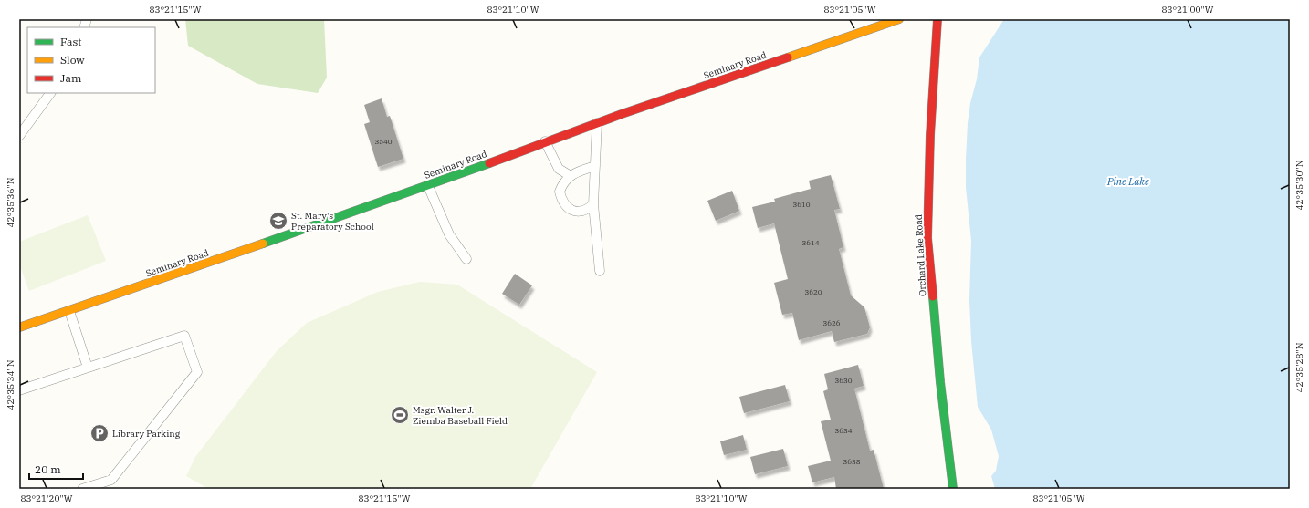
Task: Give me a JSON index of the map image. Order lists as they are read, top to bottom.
{
  "streets": {
    "street": ["Seminary Road", "Orchard Lake Road"]
  },
  "water": ["Pine Lake"],
  "places": {
    "school or university": ["St. Mary's Preparatory School"],
    "sports": ["Msgr. Walter J. Ziemba Baseball Field"],
    "parking": ["Library Parking"]
  },
  "house_numbers": [
    "3540",
    "3610",
    "3614",
    "3620",
    "3626",
    "3630",
    "3634",
    "3638"
  ],
  "legend": ["Fast", "Slow", "Jam"],
  "scale_bar": "20 m",
  "coordinates": [
    "83°21'15\"W",
    "83°21'10\"W",
    "83°21'05\"W",
    "83°21'00\"W",
    "42°35'30\"N",
    "42°35'36\"N",
    "42°35'28\"N",
    "42°35'34\"N",
    "83°21'20\"W"
  ]
}
